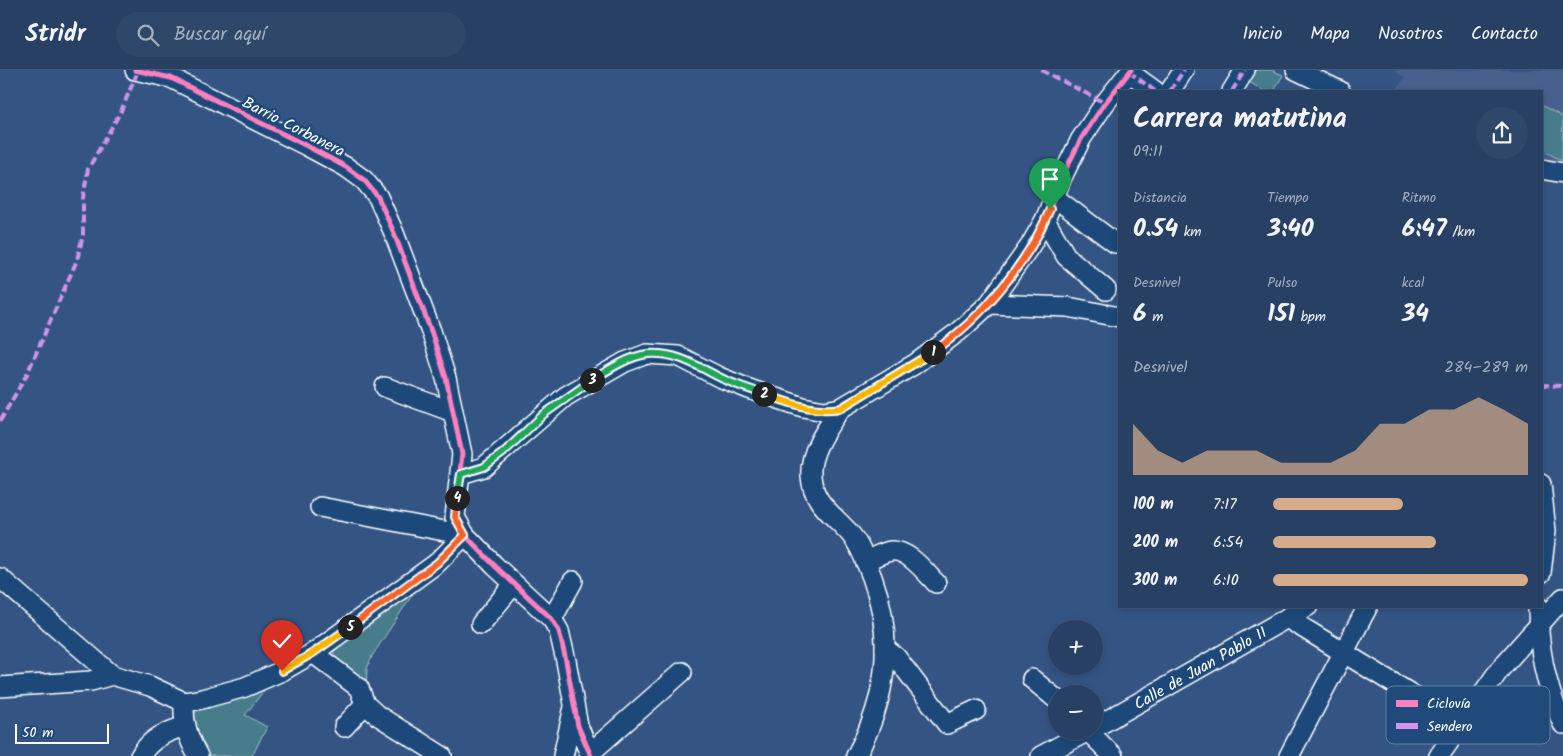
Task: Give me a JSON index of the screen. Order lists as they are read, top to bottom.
{
  "streets": {
    "street": ["Barrio Corbanera", "Calle de Juan Pablo II"]
  },
  "legend": ["Ciclovía", "Sendero"],
  "scale_bar": "50 m",
  "page": {
    "header": "Stridr",
    "search": "Buscar aquí",
    "nav": [
      "Inicio",
      "Mapa",
      "Nosotros",
      "Contacto"
    ],
    "heading": ["Carrera matutina", "09:11"],
    "stats": [
      ["Distancia", "0.54 km"],
      ["Tiempo", "3:40"],
      ["Ritmo", "6:47 /km"],
      ["Desnivel", "6 m"],
      ["Pulso", "151 bpm"],
      ["kcal", "34"]
    ],
    "pins": [
      "1",
      "3",
      "2",
      "4",
      "5"
    ],
    "chart": ["Desnivel", "284–289 m"],
    "list": [
      {
        "name": "100 m",
        "note": "7:17"
      },
      {
        "name": "200 m",
        "note": "6:54"
      },
      {
        "name": "300 m",
        "note": "6:10"
      }
    ],
    "map_buttons": ["+", "−"],
    "scale": "50 m"
  }
}
